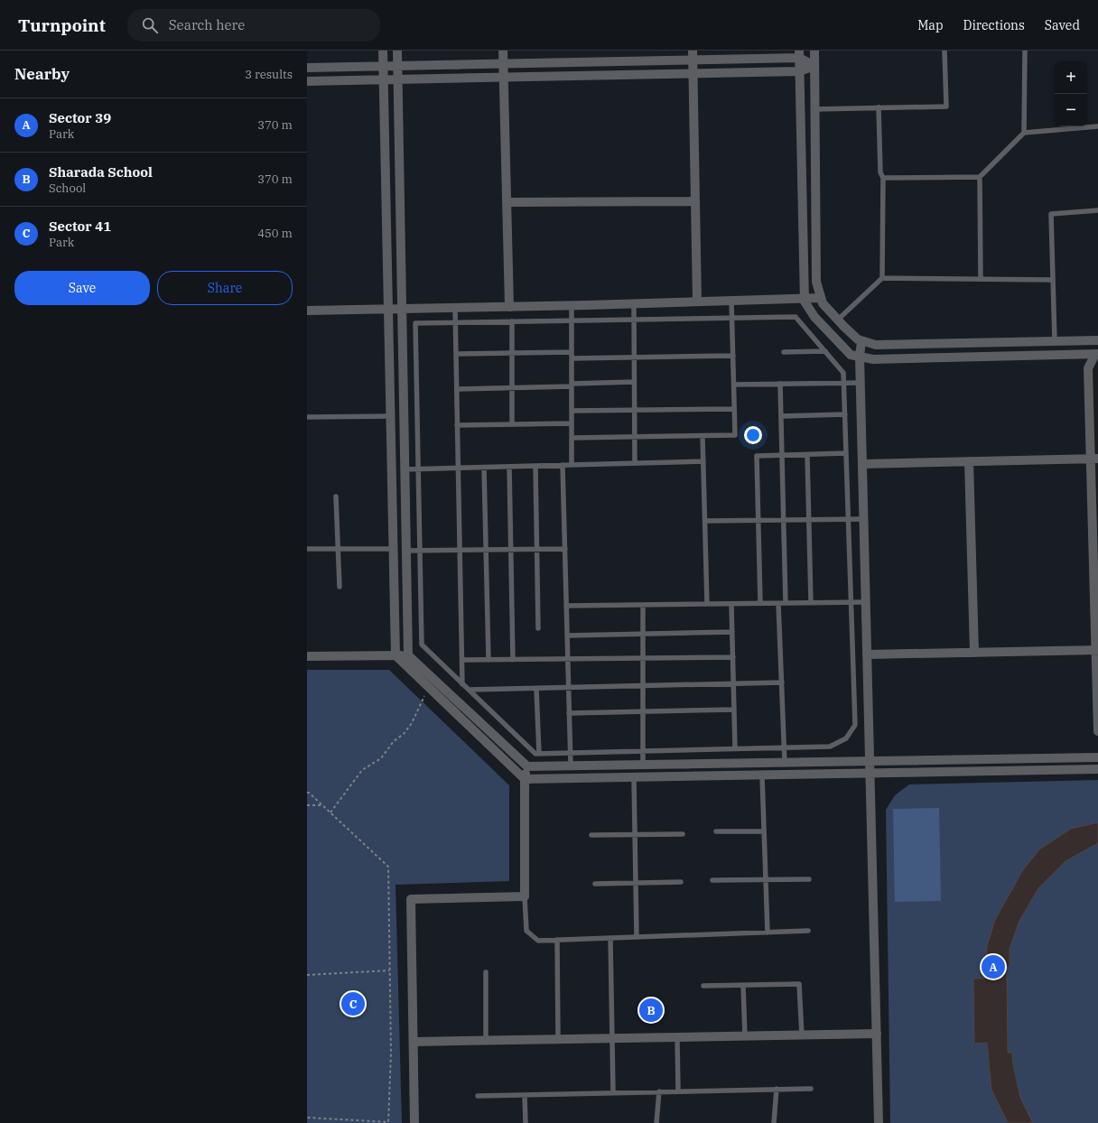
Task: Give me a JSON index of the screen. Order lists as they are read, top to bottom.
{
  "page": {
    "header": "Turnpoint",
    "search": "Search here",
    "nav": ["Map", "Directions", "Saved"],
    "heading": ["Nearby", "3 results"],
    "map_buttons": ["+", "−"],
    "list": [
      {
        "mark": "A",
        "name": "Sector 39",
        "note": "Park",
        "value": "370 m"
      },
      {
        "mark": "B",
        "name": "Sharada School",
        "note": "School",
        "value": "370 m"
      },
      {
        "mark": "C",
        "name": "Sector 41",
        "note": "Park",
        "value": "450 m"
      }
    ],
    "buttons": ["Save", "Share"],
    "pins": ["A", "C", "B"]
  }
}
